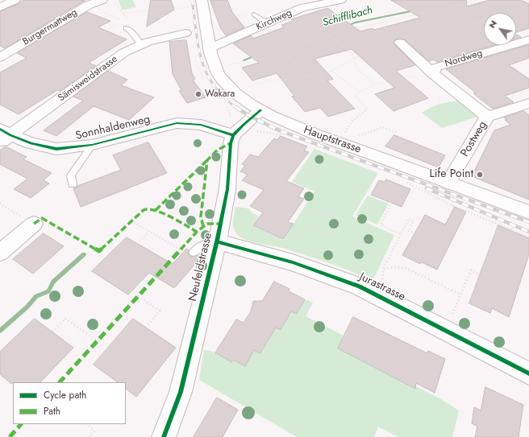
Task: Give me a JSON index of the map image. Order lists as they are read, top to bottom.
{
  "streets": {
    "street": [
      "Kirchweg",
      "Burgermattweg",
      "Nordweg",
      "Sämisweidstrasse",
      "Sonnhaldenweg",
      "Postweg",
      "Hauptstrasse",
      "Neufeldstrasse",
      "Jurastrasse"
    ]
  },
  "crossings": [
    ["Kirchweg", "Hauptstrasse"],
    ["Nordweg", "Postweg"],
    ["Sämisweidstrasse", "Sonnhaldenweg"],
    ["Sonnhaldenweg", "Neufeldstrasse"],
    ["Postweg", "Hauptstrasse"],
    ["Neufeldstrasse", "Jurastrasse"]
  ],
  "water": ["Schifflibach"],
  "places": ["Wakara", "Life Point"],
  "legend": ["Cycle path", "Path"],
  "north": "top left"
}
